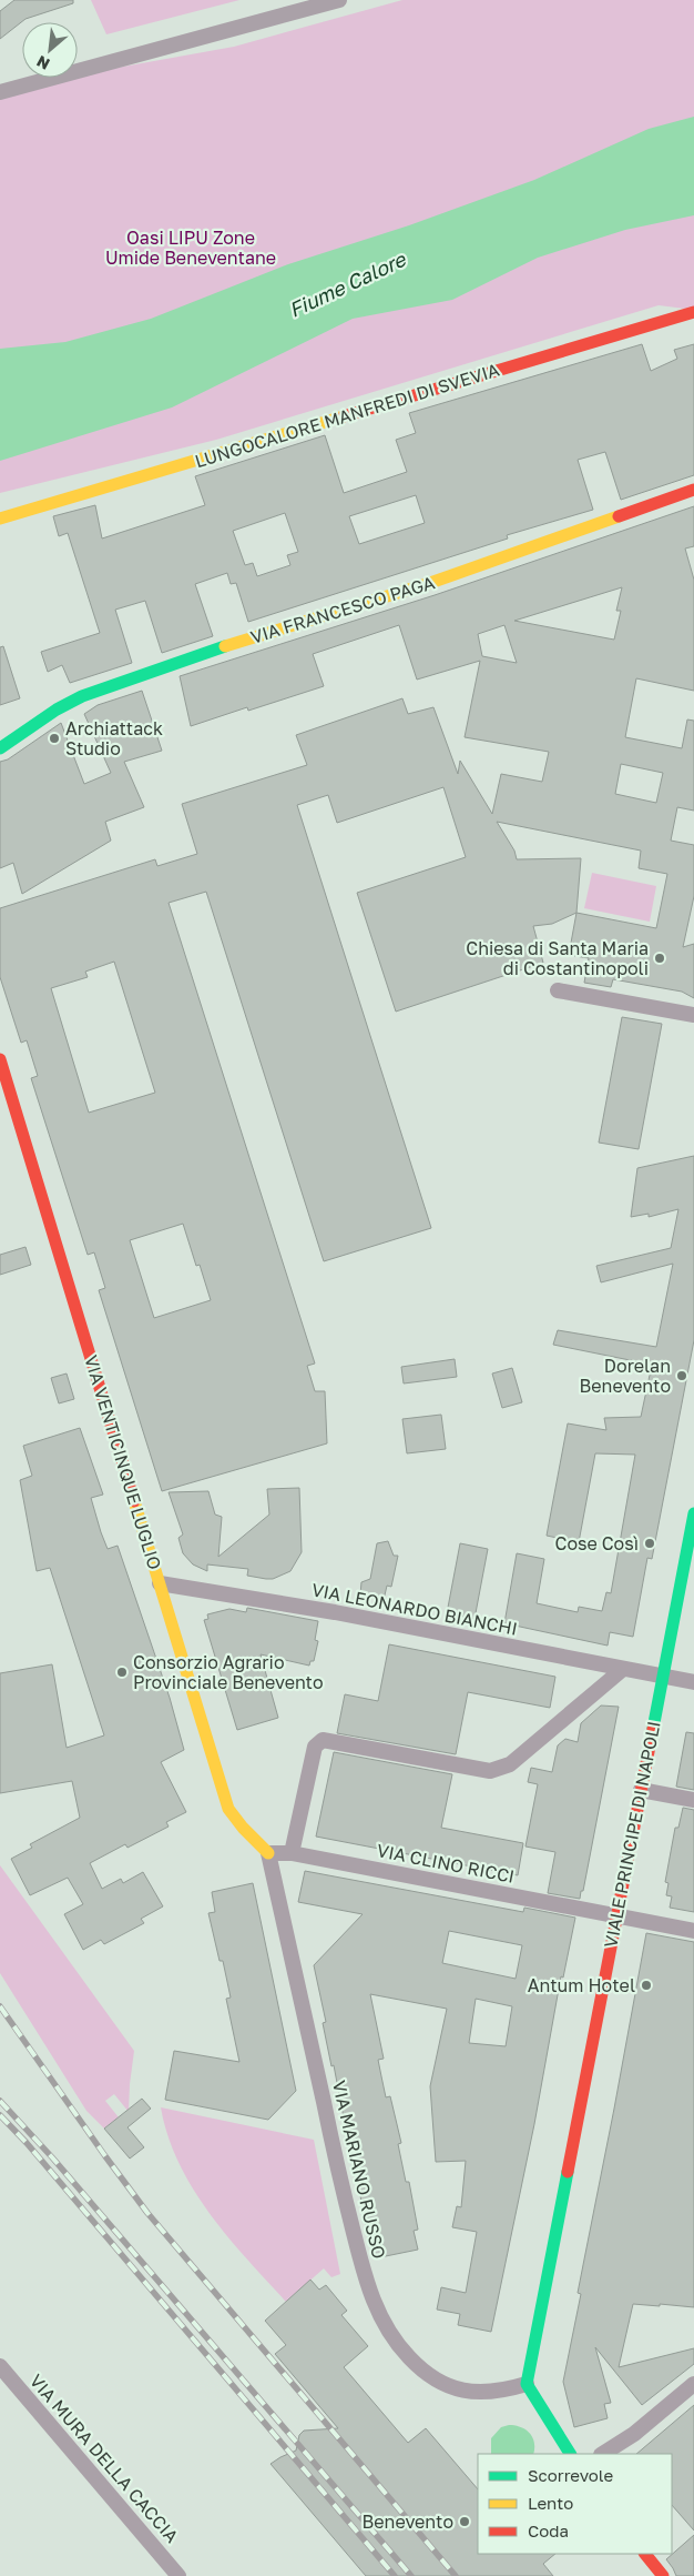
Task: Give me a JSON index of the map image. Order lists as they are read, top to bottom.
{
  "streets": {
    "street": [
      "LUNGOCALORE MANFREDI DI SVEVIA",
      "VIA FRANCESCO PAGA",
      "VIA VENTICINQUE LUGLIO",
      "VIA LEONARDO BIANCHI",
      "VIALE PRINCIPE DI NAPOLI",
      "VIA CLINO RICCI",
      "VIA MARIANO RUSSO",
      "VIA MURA DELLA CACCIA"
    ]
  },
  "crossings": [
    ["VIA VENTICINQUE LUGLIO", "VIA LEONARDO BIANCHI"],
    ["VIA VENTICINQUE LUGLIO", "VIA CLINO RICCI"],
    ["VIA VENTICINQUE LUGLIO", "VIA MARIANO RUSSO"],
    ["VIA LEONARDO BIANCHI", "VIALE PRINCIPE DI NAPOLI"],
    ["VIALE PRINCIPE DI NAPOLI", "VIA CLINO RICCI"],
    ["VIALE PRINCIPE DI NAPOLI", "VIA MARIANO RUSSO"],
    ["VIA CLINO RICCI", "VIA MARIANO RUSSO"]
  ],
  "water": ["Fiume Calore"],
  "parks": ["Oasi LIPU Zone Umide Beneventane"],
  "places": [
    "Archiattack Studio",
    "Chiesa di Santa Maria di Costantinopoli",
    "Dorelan Benevento",
    "Cose Così",
    "Consorzio Agrario Provinciale Benevento",
    "Antum Hotel",
    "Benevento"
  ],
  "legend": ["Scorrevole", "Lento", "Coda"],
  "north": "bottom left"
}
